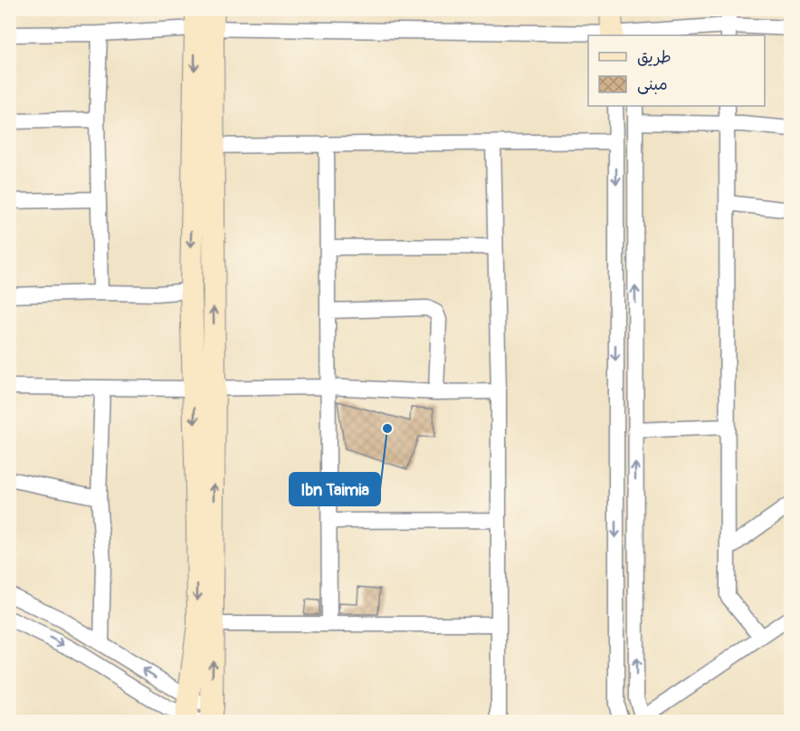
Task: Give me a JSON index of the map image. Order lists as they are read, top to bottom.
{
  "places": ["Ibn Taimia"],
  "legend": ["طريق", "مبنى"]
}
